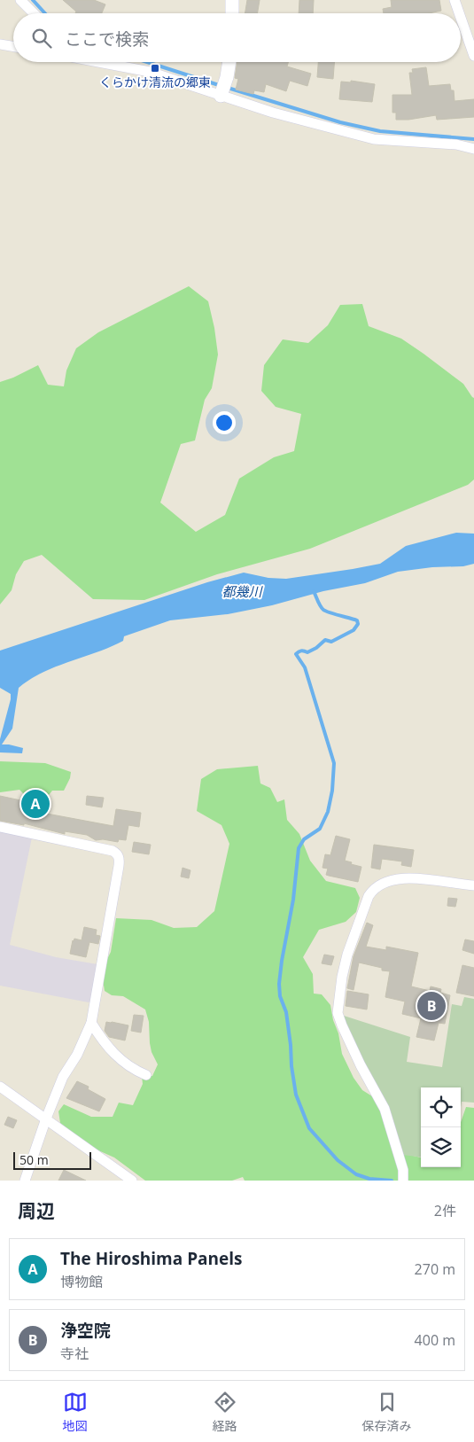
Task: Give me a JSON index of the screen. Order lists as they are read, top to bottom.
{
  "water": ["都幾川"],
  "places": {
    "transit": ["くらかけ清流の郷東"]
  },
  "scale_bar": "50 m",
  "page": {
    "search": "ここで検索",
    "pins": ["A", "B"],
    "scale": "50 m",
    "heading": ["周辺", "2件"],
    "list": [
      {
        "mark": "A",
        "name": "The Hiroshima Panels",
        "note": "博物館",
        "value": "270 m"
      },
      {
        "mark": "B",
        "name": "浄空院",
        "note": "寺社",
        "value": "400 m"
      }
    ],
    "nav": ["地図", "経路", "保存済み"]
  }
}
